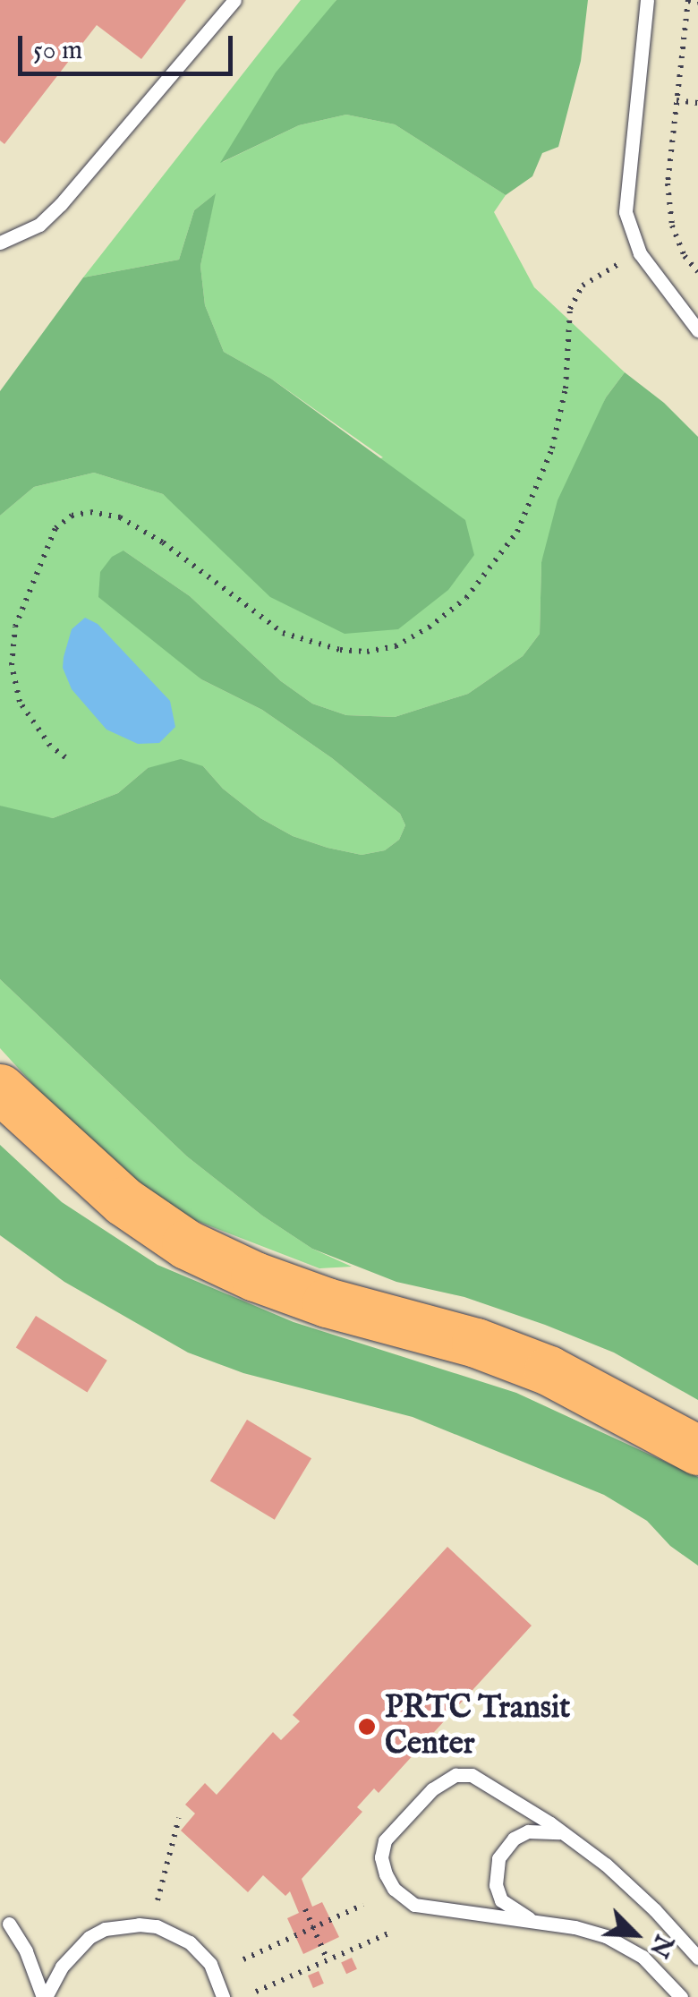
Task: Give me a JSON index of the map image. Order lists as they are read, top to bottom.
{
  "places": ["PRTC Transit Center"],
  "scale_bar": "50 m",
  "north": "bottom right"
}
